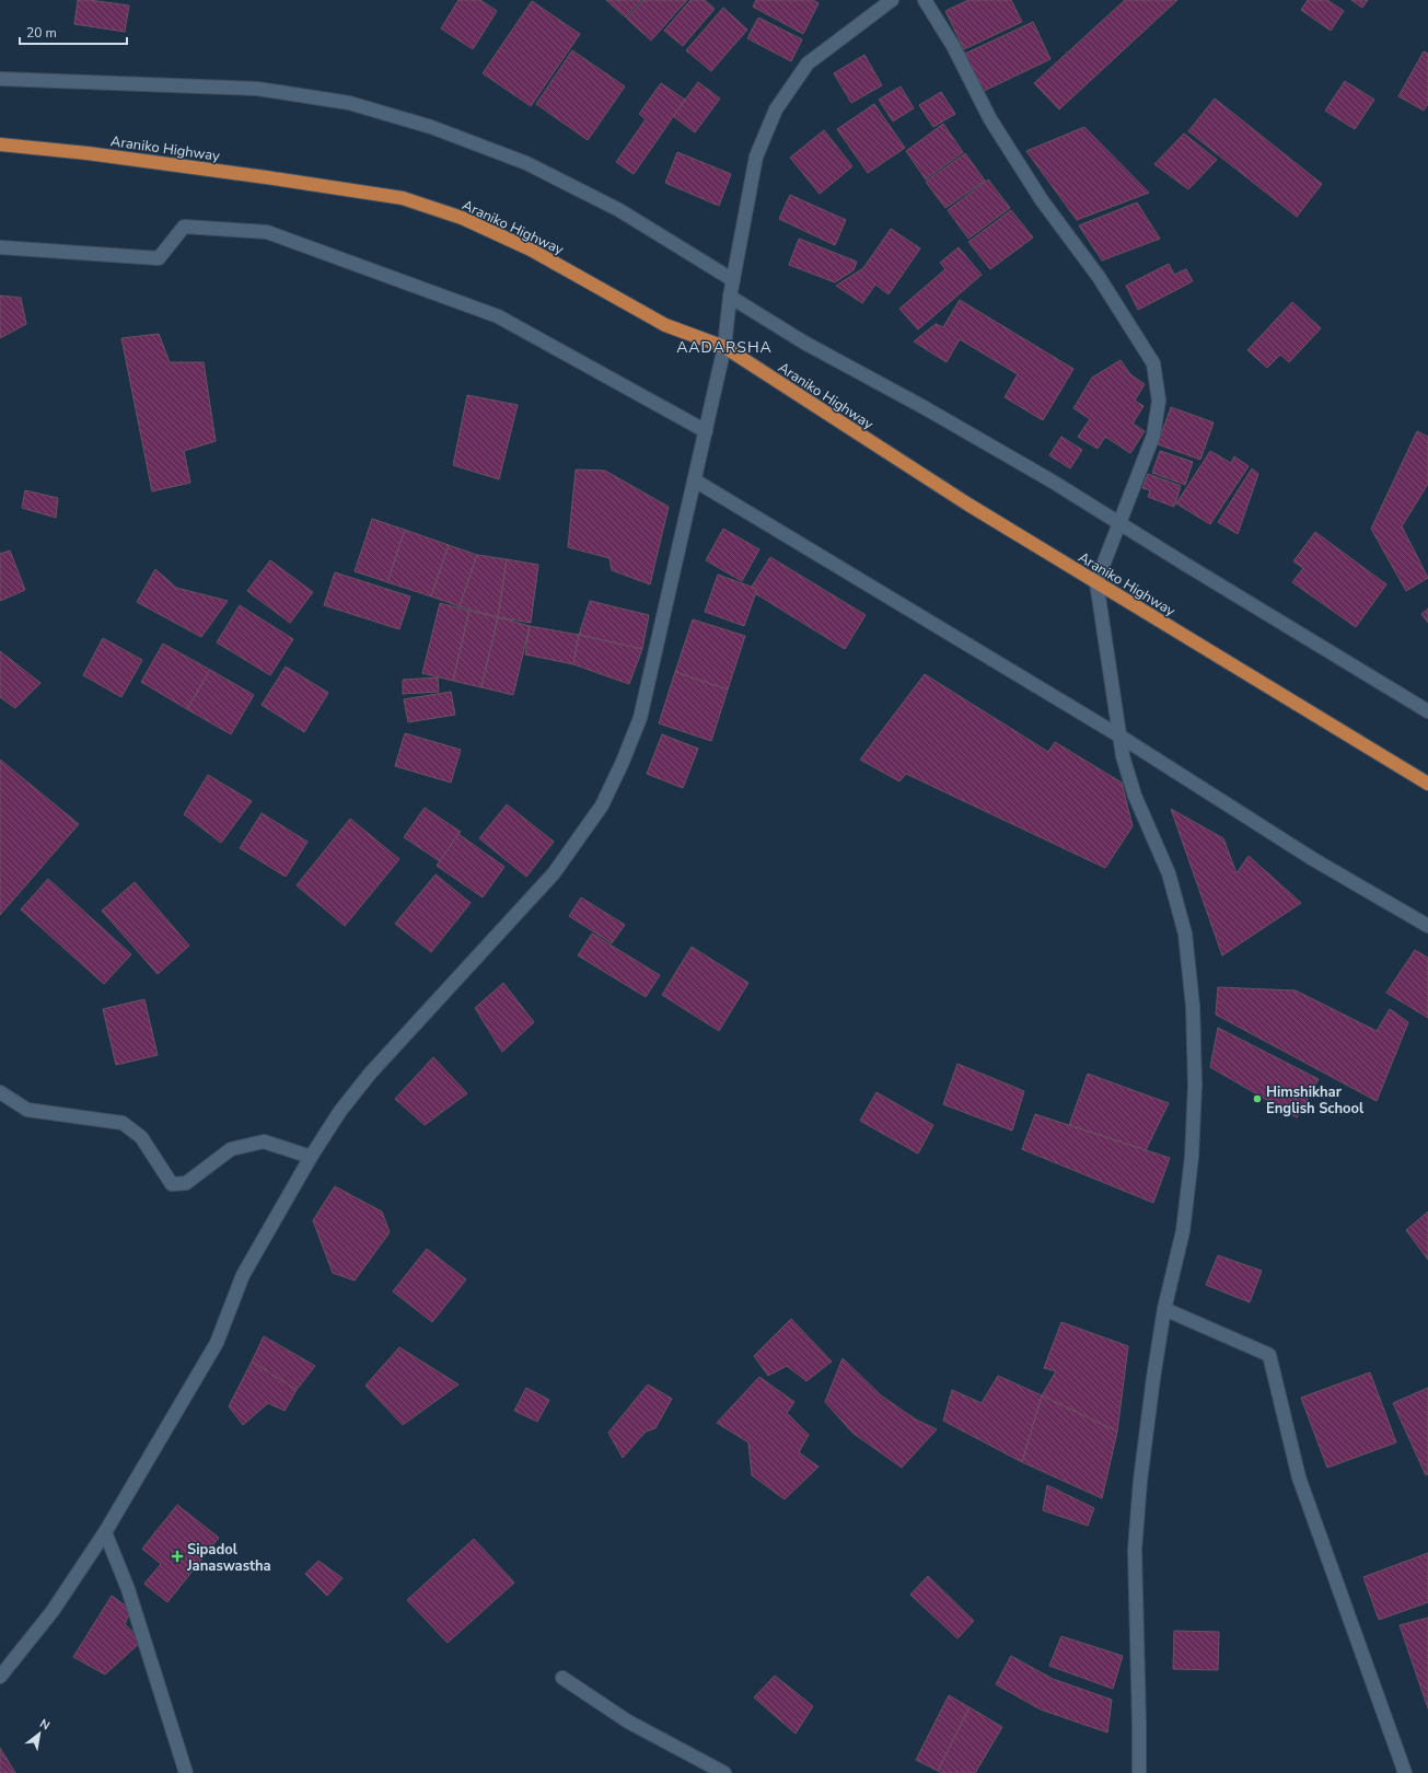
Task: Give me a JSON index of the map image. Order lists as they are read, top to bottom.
{
  "streets": {
    "highway": ["Araniko Highway"]
  },
  "districts": ["AADARSHA"],
  "places": {
    "other": ["Himshikhar English School"],
    "health": ["Sipadol Janaswastha"]
  },
  "scale_bar": "20 m",
  "north": "top right"
}
